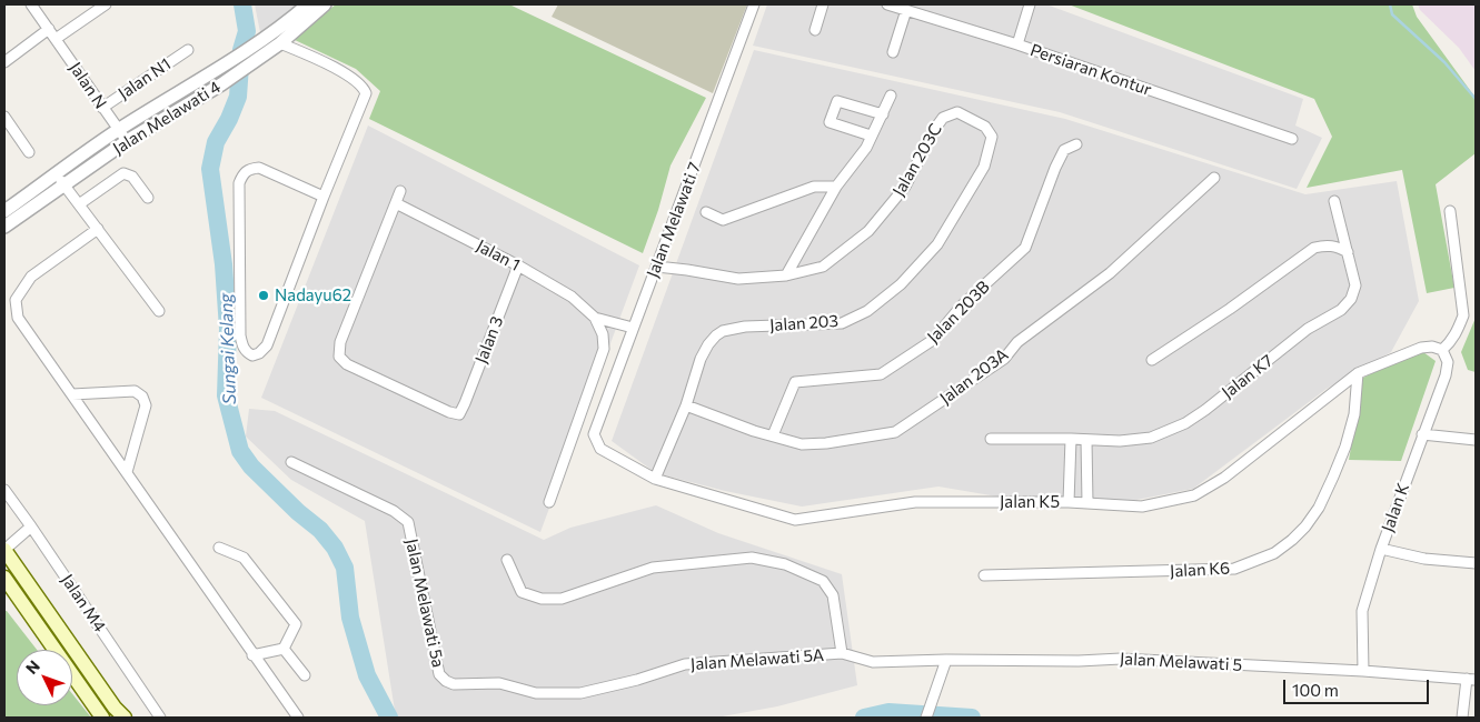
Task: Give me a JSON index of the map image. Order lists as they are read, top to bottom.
{
  "streets": {
    "street": [
      "Persiaran Kontur",
      "Jalan N1",
      "Jalan N",
      "Jalan Melawati 4",
      "Jalan 203C",
      "Jalan Melawati 7",
      "Jalan 1",
      "Jalan 203B",
      "Jalan 203",
      "Jalan 3",
      "Jalan 203A",
      "Jalan K7",
      "Jalan K5",
      "Jalan K",
      "Jalan K6",
      "Jalan M4",
      "Jalan Melawati 5a",
      "Jalan Melawati 5A",
      "Jalan Melawati 5"
    ]
  },
  "crossings": [
    ["Jalan N1", "Jalan N"],
    ["Jalan N", "Jalan Melawati 4"],
    ["Jalan 203C", "Jalan Melawati 7"],
    ["Jalan 203C", "Jalan 203"],
    ["Jalan Melawati 7", "Jalan K5"],
    ["Jalan 1", "Jalan 3"],
    ["Jalan 203B", "Jalan 203A"],
    ["Jalan 203", "Jalan 203A"],
    ["Jalan 203", "Jalan K5"],
    ["Jalan K5", "Jalan K"],
    ["Jalan K5", "Jalan K6"],
    ["Jalan K", "Jalan Melawati 5"],
    ["Jalan Melawati 5a", "Jalan Melawati 5A"],
    ["Jalan Melawati 5A", "Jalan Melawati 5"]
  ],
  "water": ["Sungai Kelang"],
  "places": ["Nadayu62"],
  "scale_bar": "100 m",
  "north": "top left"
}
